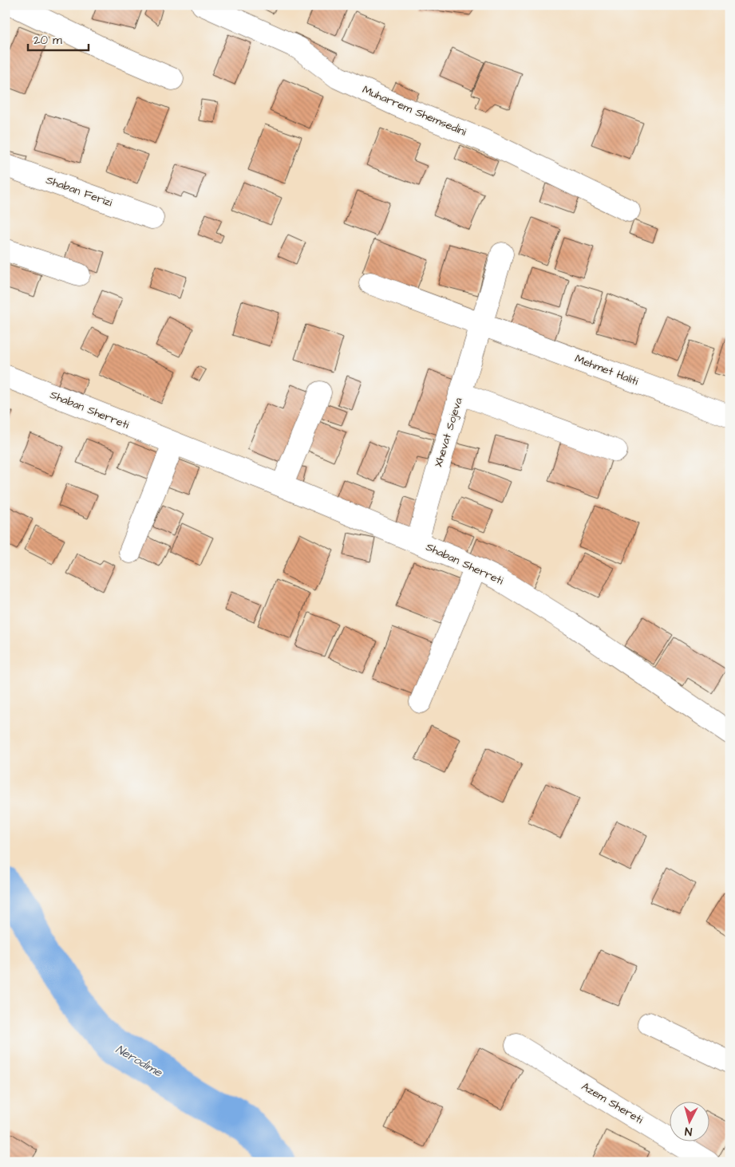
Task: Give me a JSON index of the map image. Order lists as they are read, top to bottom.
{
  "streets": {
    "street": [
      "Muharrem Shemsedini",
      "Shaban Ferizi",
      "Mehmet Haliti",
      "Shaban Sherreti",
      "Xhevat Sojeva",
      "Azem Shereti"
    ]
  },
  "crossings": [
    ["Mehmet Haliti", "Xhevat Sojeva"],
    ["Shaban Sherreti", "Xhevat Sojeva"]
  ],
  "water": ["Nerodime"],
  "scale_bar": "20 m",
  "north": "bottom"
}
